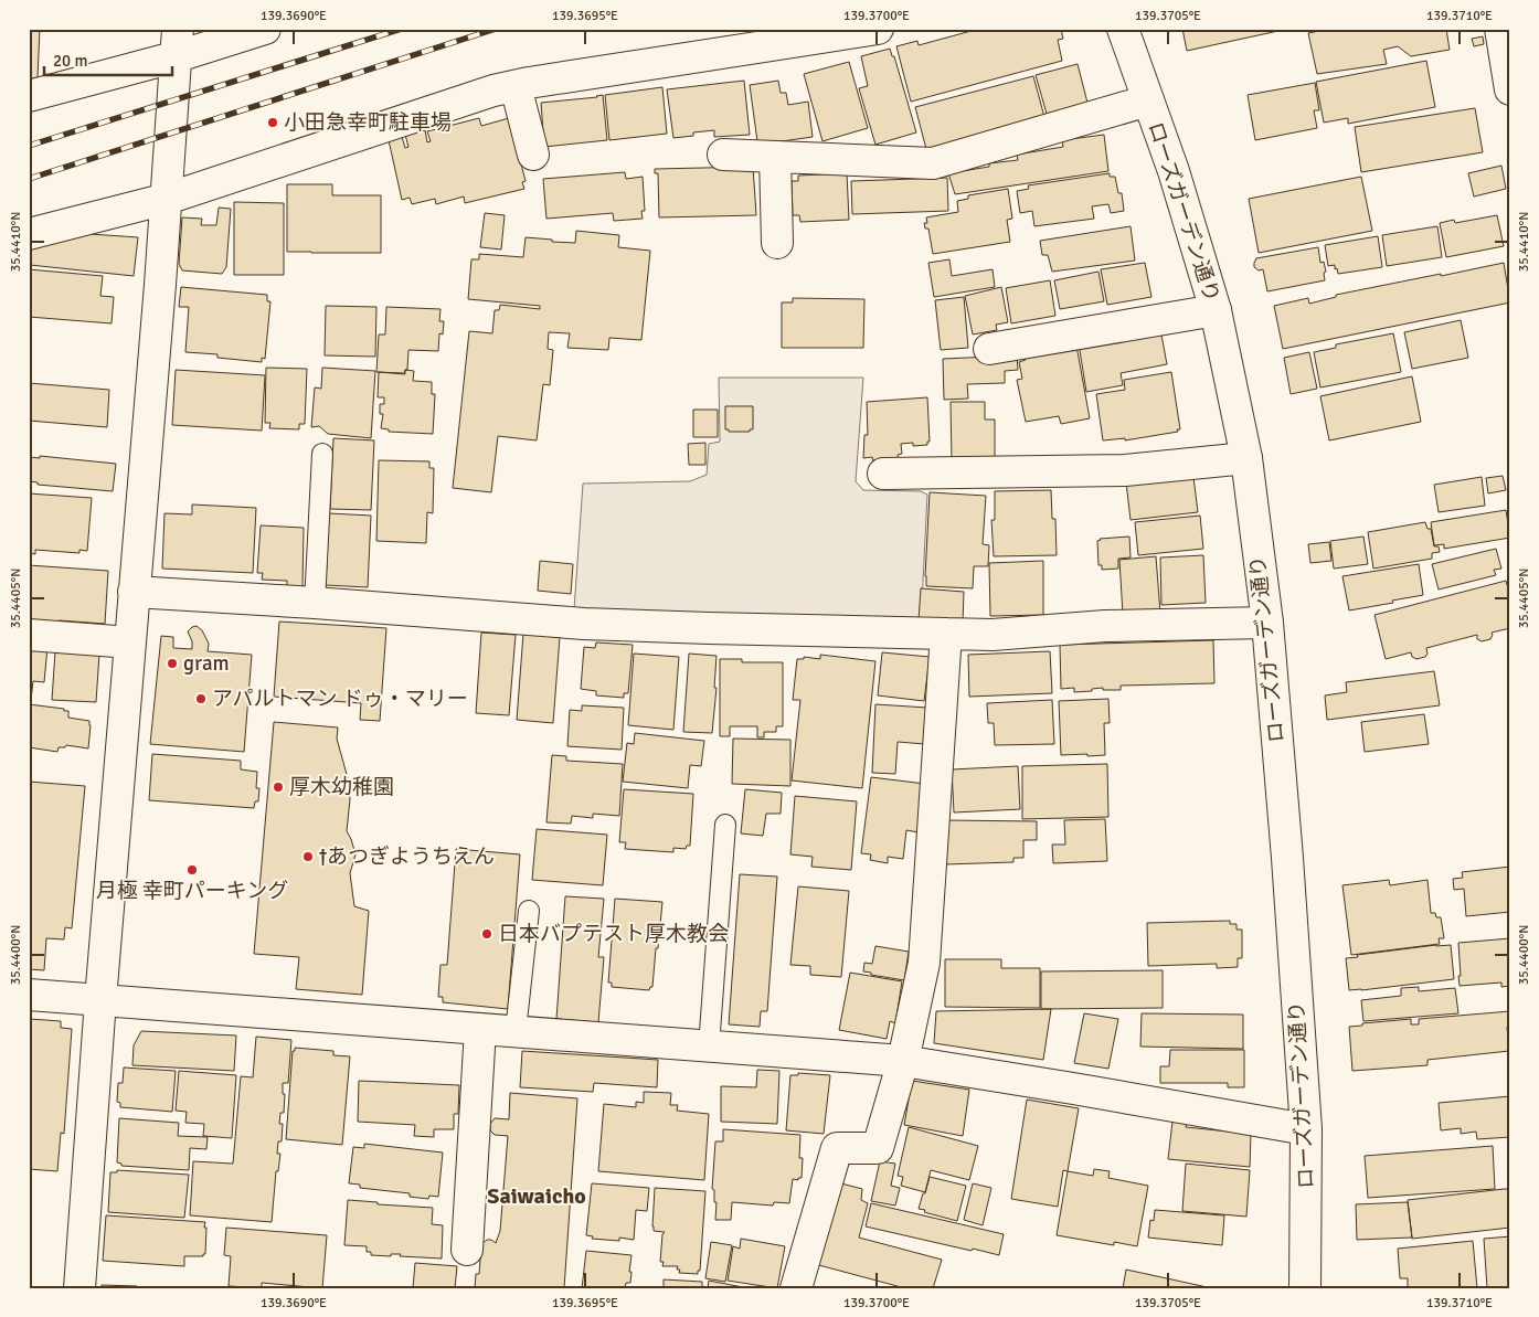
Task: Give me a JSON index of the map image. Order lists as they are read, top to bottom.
{
  "streets": {
    "street": ["ローズガーデン通り"]
  },
  "districts": ["Saiwaicho"],
  "places": [
    "小田急幸町駐車場",
    "gram",
    "アパルトマン ドゥ・マリー",
    "厚木幼稚園",
    "†あつぎようちえん",
    "月極 幸町パーキング",
    "日本バプテスト厚木教会"
  ],
  "scale_bar": "20 m",
  "coordinates": [
    "139.3690°E",
    "139.3695°E",
    "139.3700°E",
    "139.3705°E",
    "139.3710°E",
    "35.4410°N",
    "35.4405°N",
    "35.4400°N"
  ]
}
